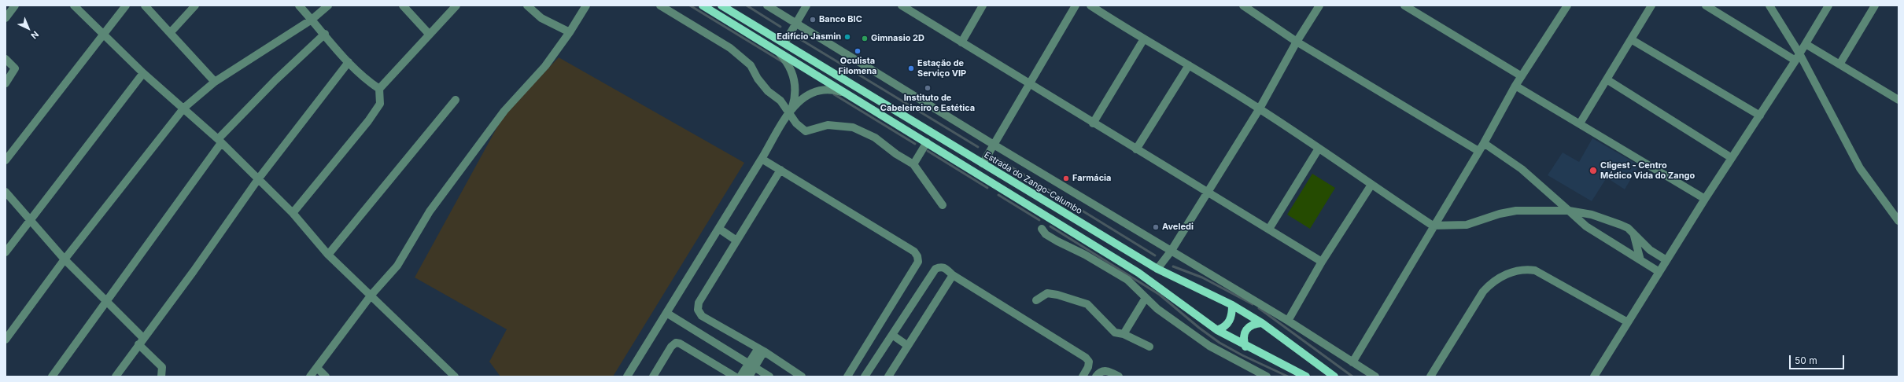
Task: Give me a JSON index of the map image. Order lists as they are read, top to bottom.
{
  "streets": {
    "main road": ["Estrada do Zango-Calumbo"]
  },
  "places": [
    "Banco BIC",
    "Edifício Jasmin",
    "Gimnasio 2D",
    "Oculista Filomena",
    "Estação de Serviço VIP",
    "Instituto de Cabeleireiro e Estética",
    "Cligest - Centro Médico Vida do Zango",
    "Farmácia",
    "Aveledi"
  ],
  "scale_bar": "50 m",
  "north": "bottom right"
}
